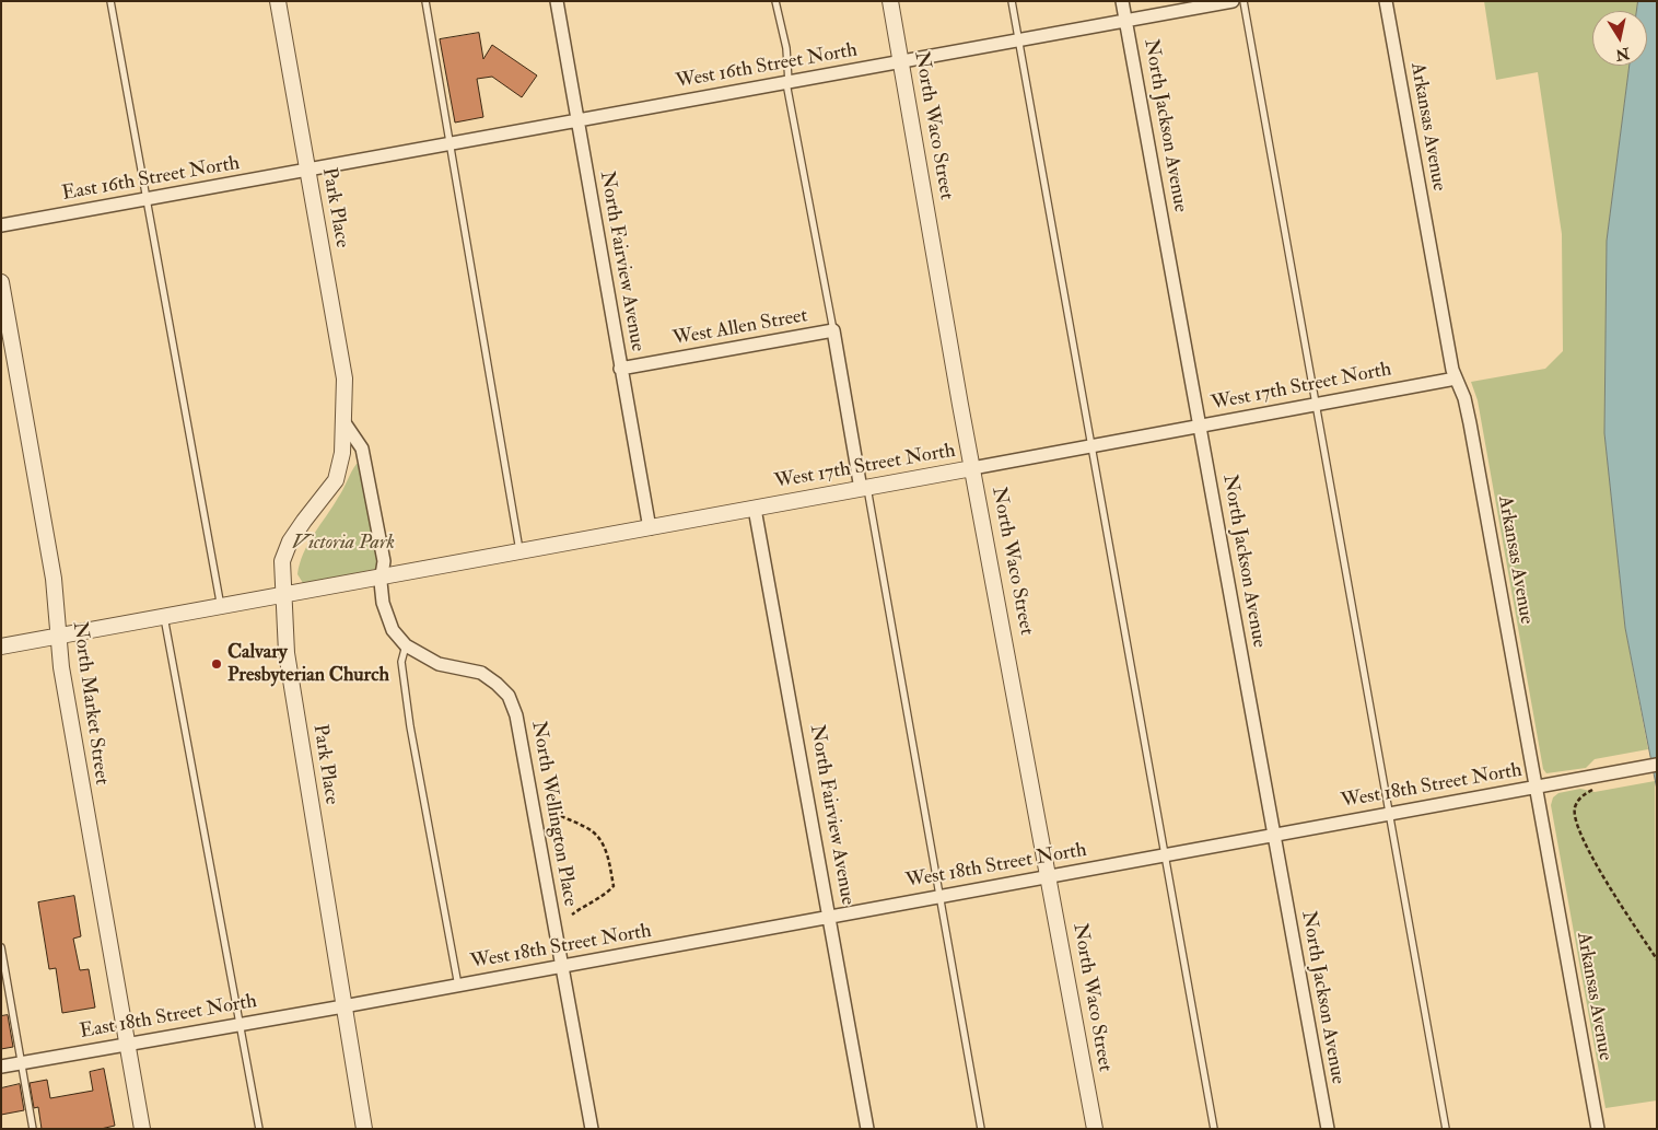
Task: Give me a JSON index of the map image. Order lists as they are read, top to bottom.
{
  "streets": {
    "street": [
      "West 16th Street North",
      "North Waco Street",
      "North Jackson Avenue",
      "Arkansas Avenue",
      "East 16th Street North",
      "Park Place",
      "North Fairview Avenue",
      "West Allen Street",
      "West 17th Street North",
      "North Market Street",
      "West 18th Street North",
      "North Wellington Place",
      "East 18th Street North"
    ]
  },
  "crossings": [
    ["West 16th Street North", "North Waco Street"],
    ["West 16th Street North", "North Jackson Avenue"],
    ["West 16th Street North", "East 16th Street North"],
    ["West 16th Street North", "Park Place"],
    ["West 16th Street North", "North Fairview Avenue"],
    ["North Waco Street", "West 17th Street North"],
    ["North Waco Street", "West 18th Street North"],
    ["North Jackson Avenue", "West 17th Street North"],
    ["North Jackson Avenue", "West 18th Street North"],
    ["Arkansas Avenue", "West 17th Street North"],
    ["Arkansas Avenue", "West 18th Street North"],
    ["East 16th Street North", "Park Place"],
    ["Park Place", "West 17th Street North"],
    ["Park Place", "West 18th Street North"],
    ["Park Place", "East 18th Street North"],
    ["North Fairview Avenue", "West Allen Street"],
    ["North Fairview Avenue", "West 17th Street North"],
    ["North Fairview Avenue", "West 18th Street North"],
    ["West 17th Street North", "North Market Street"],
    ["West 17th Street North", "North Wellington Place"],
    ["North Market Street", "East 18th Street North"],
    ["West 18th Street North", "North Wellington Place"],
    ["West 18th Street North", "East 18th Street North"]
  ],
  "parks": ["Victoria Park"],
  "places": ["Calvary Presbyterian Church"],
  "north": "bottom"
}
